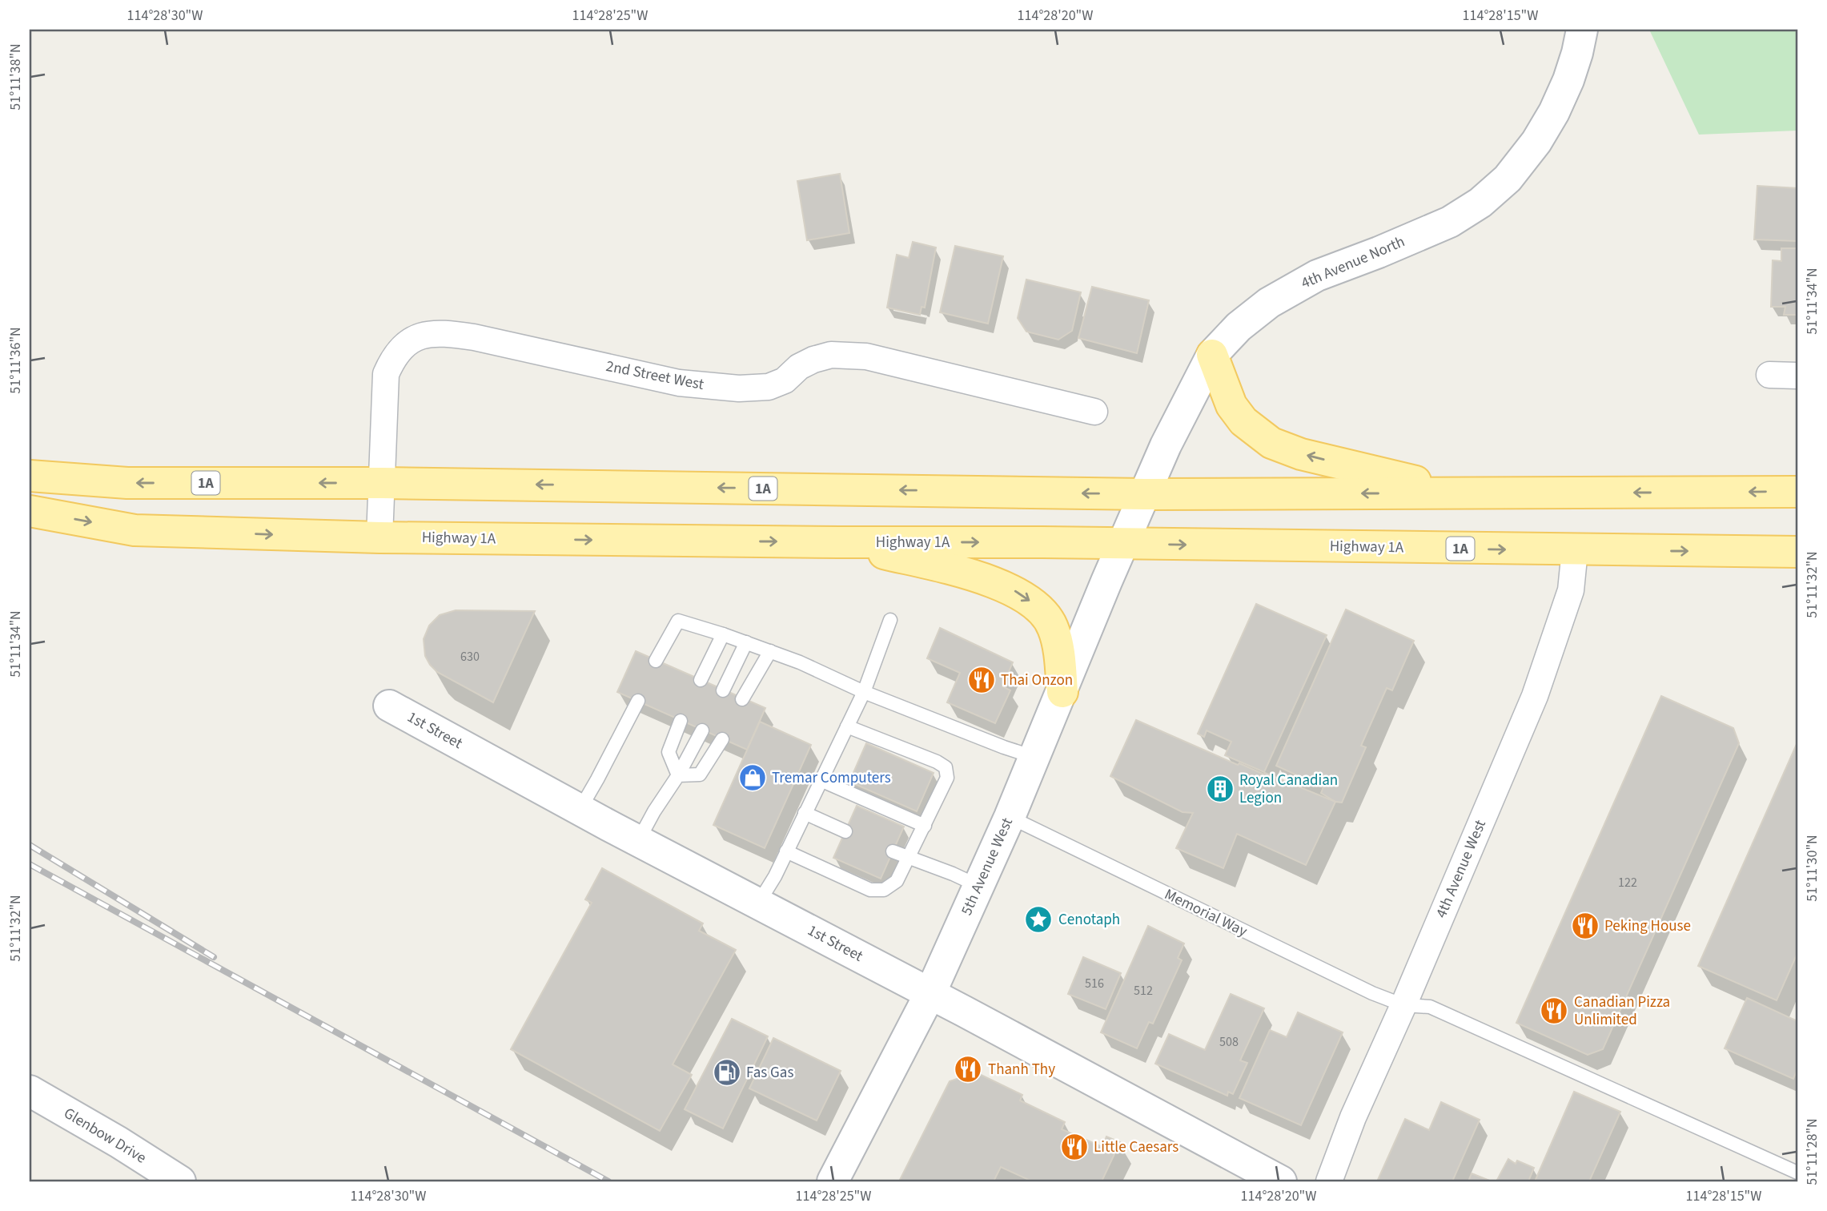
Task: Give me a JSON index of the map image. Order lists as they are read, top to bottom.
{
  "streets": {
    "main road": ["1A", "Highway 1A"],
    "street": [
      "4th Avenue North",
      "2nd Street West",
      "1st Street",
      "5th Avenue West",
      "4th Avenue West",
      "Glenbow Drive"
    ],
    "lane": ["Memorial Way"]
  },
  "crossings": [
    ["4th Avenue North", "1A"],
    ["4th Avenue North", "Highway 1A"],
    ["4th Avenue North", "5th Avenue West"],
    ["2nd Street West", "1A"],
    ["2nd Street West", "Highway 1A"],
    ["Highway 1A", "5th Avenue West"],
    ["Highway 1A", "4th Avenue West"],
    ["1st Street", "5th Avenue West"],
    ["5th Avenue West", "Memorial Way"],
    ["4th Avenue West", "Memorial Way"]
  ],
  "places": {
    "restaurant": [
      "Thai Onzon",
      "Peking House",
      "Canadian Pizza Unlimited",
      "Thanh Thy",
      "Little Caesars"
    ],
    "shop": ["Tremar Computers"],
    "building": ["Royal Canadian Legion"],
    "place": ["Cenotaph"],
    "fuel station": ["Fas Gas"]
  },
  "house_numbers": [
    "630",
    "122",
    "516",
    "512",
    "508"
  ],
  "coordinates": [
    "114°28'30\"W",
    "114°28'25\"W",
    "114°28'20\"W",
    "114°28'15\"W",
    "51°11'38\"N",
    "51°11'34\"N",
    "51°11'36\"N",
    "51°11'32\"N",
    "51°11'30\"N",
    "51°11'28\"N"
  ]
}
